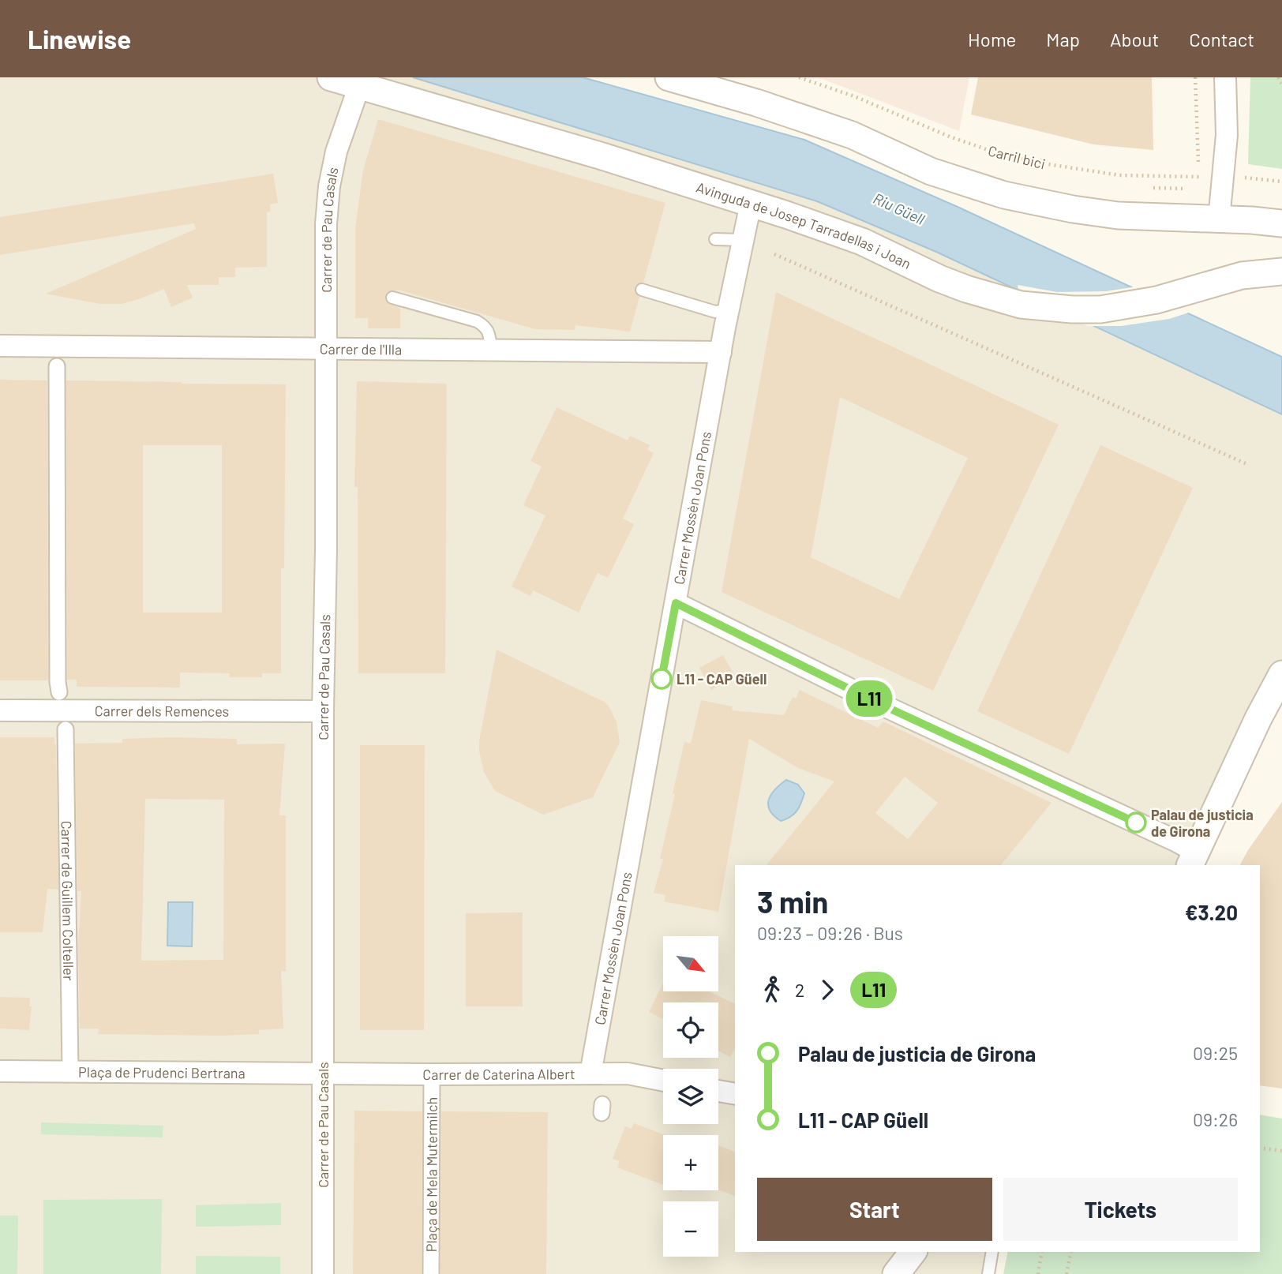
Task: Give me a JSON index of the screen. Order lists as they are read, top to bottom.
{
  "streets": {
    "street": [
      "Avinguda de Josep Tarradellas i Joan",
      "Carrer de Pau Casals",
      "Carrer de l'Illa",
      "Carrer Mossèn Joan Pons",
      "Carrer dels Remences",
      "Carrer de Guillem Colteller",
      "Plaça de Prudenci Bertrana",
      "Carrer de Caterina Albert",
      "Plaça de Mela Mutermilch"
    ]
  },
  "crossings": [
    ["Avinguda de Josep Tarradellas i Joan", "Carrer de Pau Casals"],
    ["Avinguda de Josep Tarradellas i Joan", "Carrer Mossèn Joan Pons"],
    ["Carrer de Pau Casals", "Carrer de l'Illa"],
    ["Carrer de Pau Casals", "Carrer dels Remences"],
    ["Carrer de Pau Casals", "Plaça de Prudenci Bertrana"],
    ["Carrer de Pau Casals", "Carrer de Caterina Albert"],
    ["Carrer de l'Illa", "Carrer Mossèn Joan Pons"],
    ["Carrer Mossèn Joan Pons", "Carrer de Caterina Albert"],
    ["Carrer de Guillem Colteller", "Plaça de Prudenci Bertrana"],
    ["Plaça de Prudenci Bertrana", "Carrer de Caterina Albert"],
    ["Carrer de Caterina Albert", "Plaça de Mela Mutermilch"]
  ],
  "water": ["Riu Güell"],
  "places": ["L11 - CAP Güell", "Palau de justicia de Girona"],
  "lines": ["bus line L11"],
  "north": "bottom right",
  "page": {
    "header": "Linewise",
    "nav": [
      "Home",
      "Map",
      "About",
      "Contact"
    ],
    "on_map": "L11",
    "heading": ["3 min", "09:23 – 09:26 · Bus", "€3.20"],
    "map_buttons": ["+", "−"],
    "legs": ["2", "L11"],
    "list": [
      {
        "name": "Palau de justicia de Girona",
        "value": "09:25"
      },
      {
        "name": "L11 - CAP Güell",
        "value": "09:26"
      }
    ],
    "buttons": ["Start", "Tickets"]
  }
}
